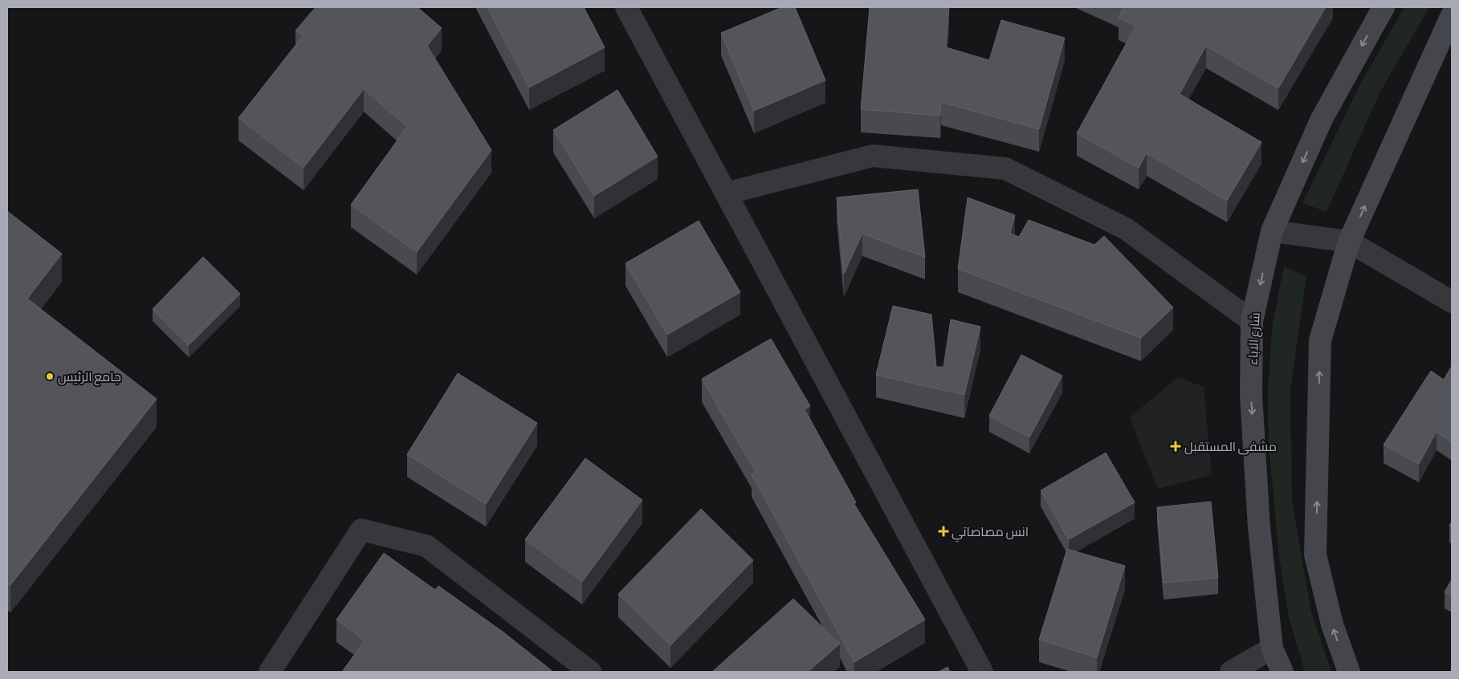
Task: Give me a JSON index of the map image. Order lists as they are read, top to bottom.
{
  "streets": {
    "main road": ["شارع الاباء"]
  },
  "places": {
    "other": ["جامع الرئيس"],
    "health": ["مشفى المستقبل", "انس مصاصاتي"]
  }
}
